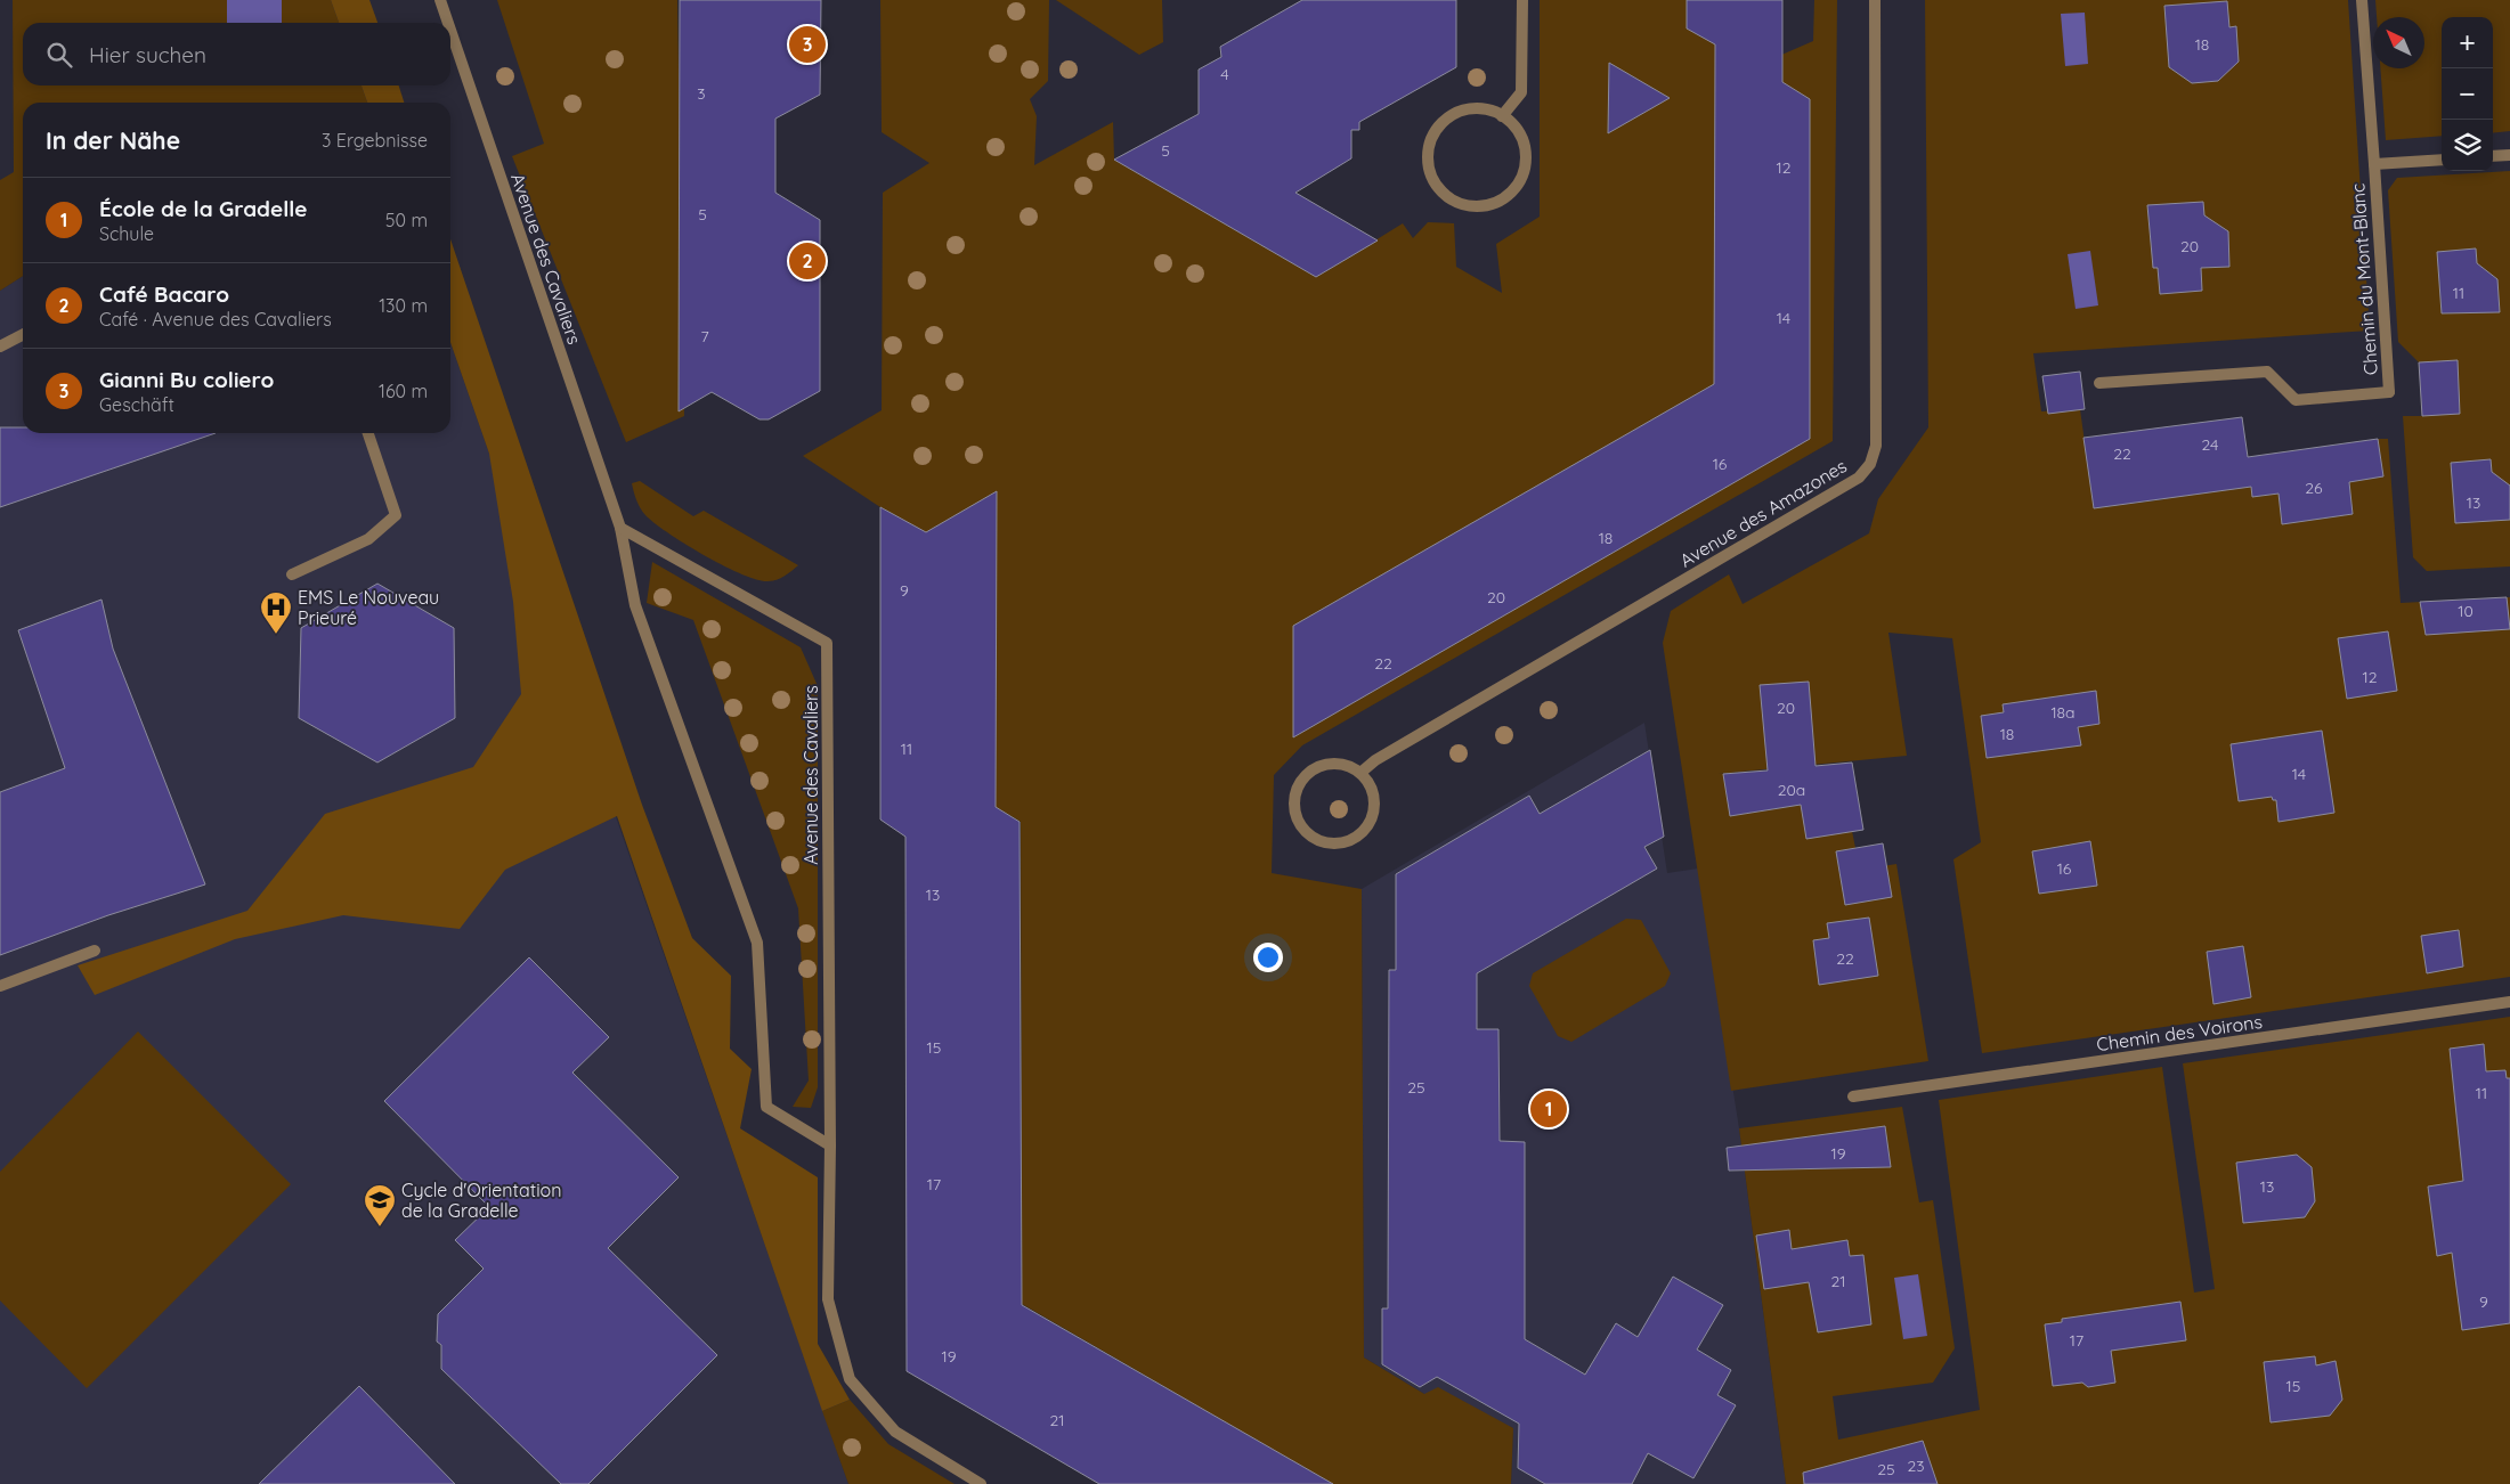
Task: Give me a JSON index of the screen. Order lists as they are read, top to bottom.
{
  "streets": {
    "street": [
      "Avenue des Cavaliers",
      "Chemin du Mont-Blanc",
      "Avenue des Amazones",
      "Chemin des Voirons"
    ]
  },
  "places": {
    "hospital": ["EMS Le Nouveau Prieuré"],
    "school or university": ["Cycle d'Orientation de la Gradelle"]
  },
  "house_numbers": [
    "18",
    "4",
    "3",
    "5",
    "12",
    "5",
    "20",
    "11",
    "14",
    "7",
    "24",
    "22",
    "16",
    "26",
    "13",
    "18",
    "9",
    "20",
    "10",
    "22",
    "12",
    "20",
    "18a",
    "18",
    "11",
    "14",
    "20a",
    "16",
    "13",
    "22",
    "15",
    "25",
    "11",
    "19",
    "17",
    "13",
    "21",
    "9",
    "17",
    "19",
    "15",
    "21",
    "23",
    "25"
  ],
  "north": "top left",
  "page": {
    "map_buttons": ["+", "−"],
    "search": "Hier suchen",
    "pins": ["3", "2", "1"],
    "heading": ["In der Nähe", "3 Ergebnisse"],
    "list": [
      {
        "mark": "1",
        "name": "École de la Gradelle",
        "note": "Schule",
        "value": "50 m"
      },
      {
        "mark": "2",
        "name": "Café Bacaro",
        "note": "Café · Avenue des Cavaliers",
        "value": "130 m"
      },
      {
        "mark": "3",
        "name": "Gianni Bu coliero",
        "note": "Geschäft",
        "value": "160 m"
      }
    ]
  }
}
